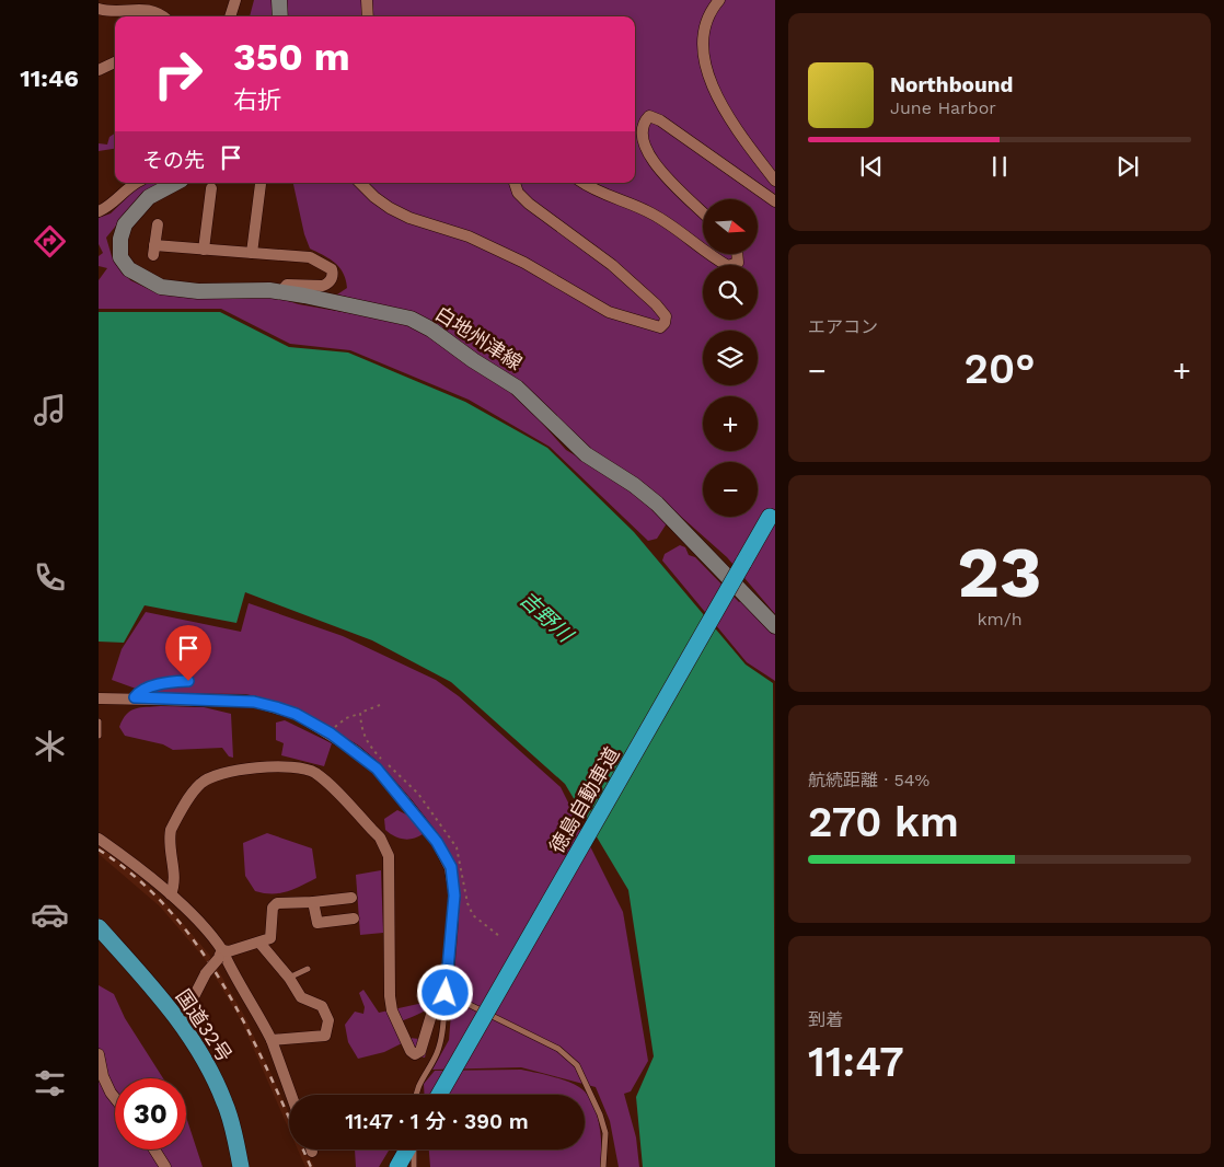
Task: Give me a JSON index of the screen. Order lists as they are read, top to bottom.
{
  "streets": {
    "highway": ["徳島自動車道", "国道32号"],
    "main road": ["白地州津線"]
  },
  "water": ["吉野川"],
  "north": "right",
  "page": {
    "tabs": "11:46",
    "turn": ["350 m", "右折"],
    "song": ["Northbound", "June Harbor"],
    "then": "その先",
    "map_buttons": ["+", "−"],
    "tile": [
      "エアコン",
      ["23", "km/h"],
      ["航続距離 · 54%", "270 km"],
      ["到着", "11:47"]
    ],
    "heat": ["−", "20°", "+"],
    "limit": "30",
    "trip": "11:47 · 1 分 · 390 m"
  }
}
